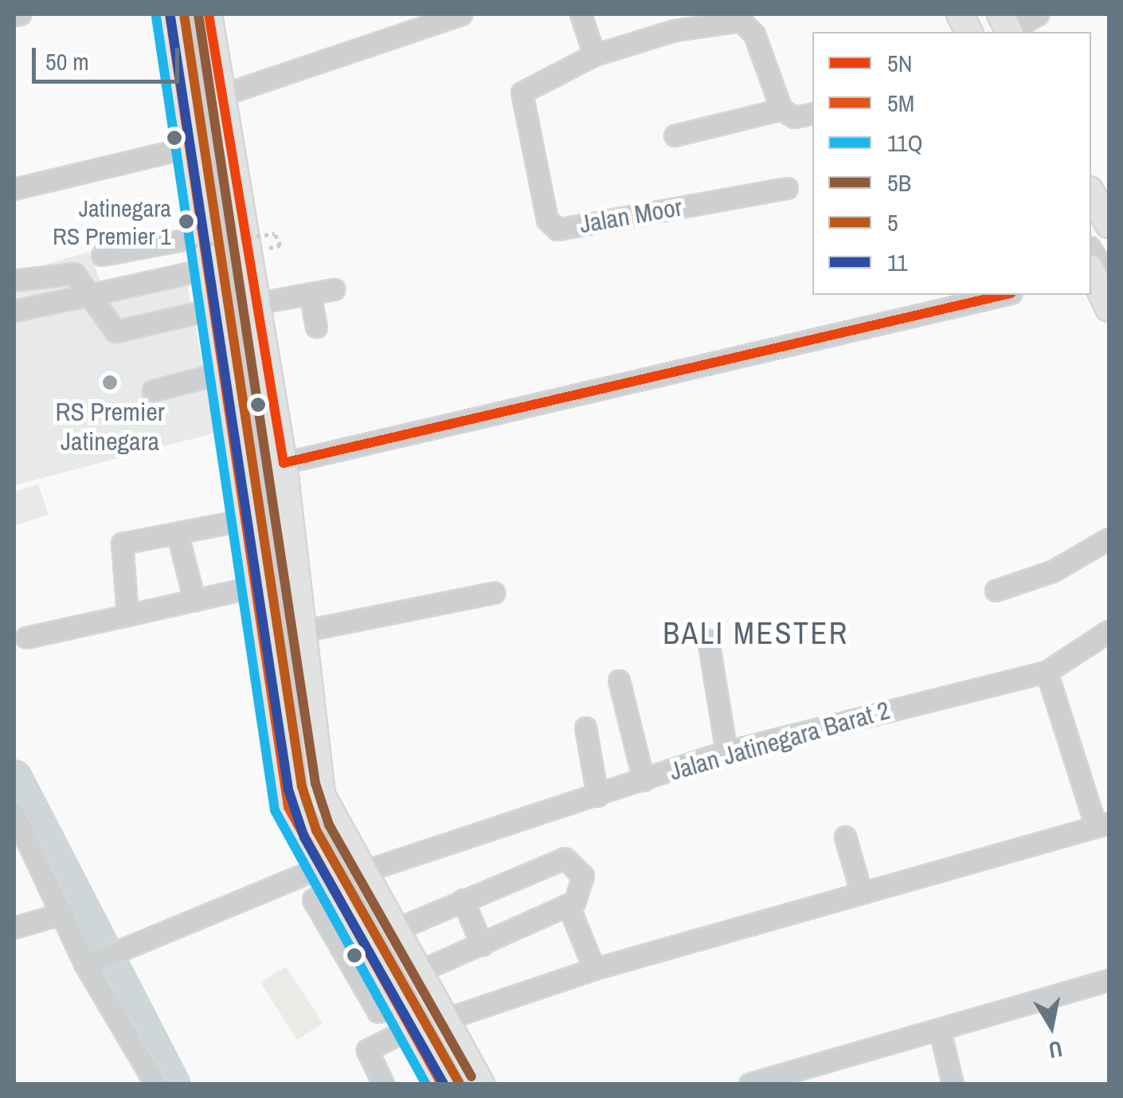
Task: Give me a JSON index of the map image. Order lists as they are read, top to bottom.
{
  "streets": {
    "street": ["Jalan Moor", "Jalan Jatinegara Barat 2"]
  },
  "districts": ["BALI MESTER"],
  "places": ["Jatinegara RS Premier 1", "RS Premier Jatinegara"],
  "lines": [
    "transit line 5N",
    "transit line 5M",
    "transit line 5B",
    "transit line 5",
    "transit line 11Q",
    "transit line 11"
  ],
  "legend": [
    "5N",
    "5M",
    "11Q",
    "5B",
    "5",
    "11"
  ],
  "scale_bar": "50 m",
  "north": "bottom"
}
